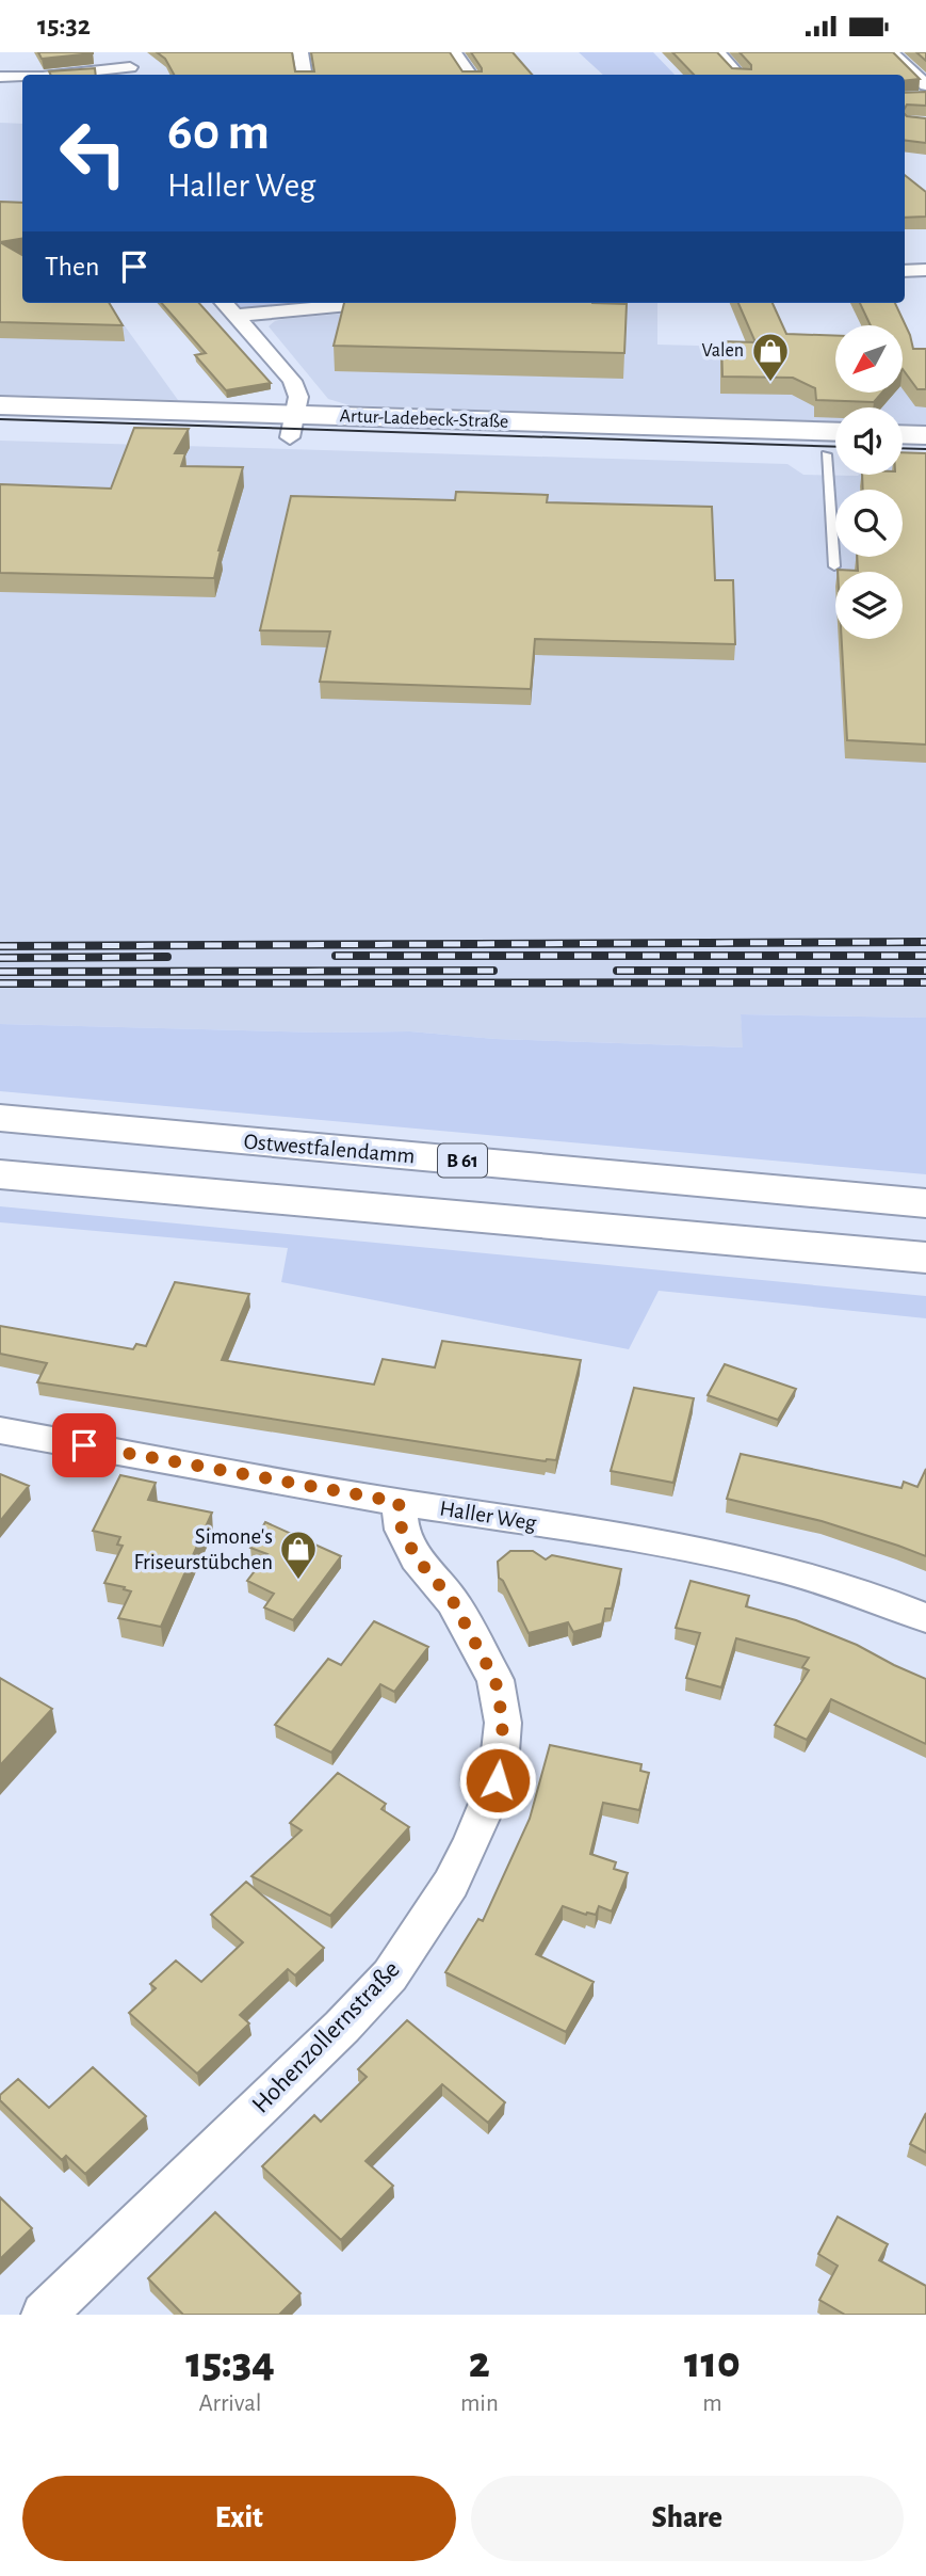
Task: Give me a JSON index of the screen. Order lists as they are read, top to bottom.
{
  "streets": {
    "main road": ["Artur-Ladebeck-Straße", "Ostwestfalendamm", "B 61"],
    "street": ["Haller Weg", "Hohenzollernstraße"]
  },
  "crossings": [
    ["Haller Weg", "Hohenzollernstraße"]
  ],
  "places": {
    "shop": ["Valen", "Simone's Friseurstübchen"]
  },
  "north": "bottom left",
  "page": {
    "status": "15:32",
    "turn": ["60 m", "Haller Weg"],
    "then": "Then",
    "eta": [
      "15:34",
      "Arrival",
      "2",
      "min",
      "110",
      "m"
    ],
    "buttons": ["Exit", "Share"]
  }
}
